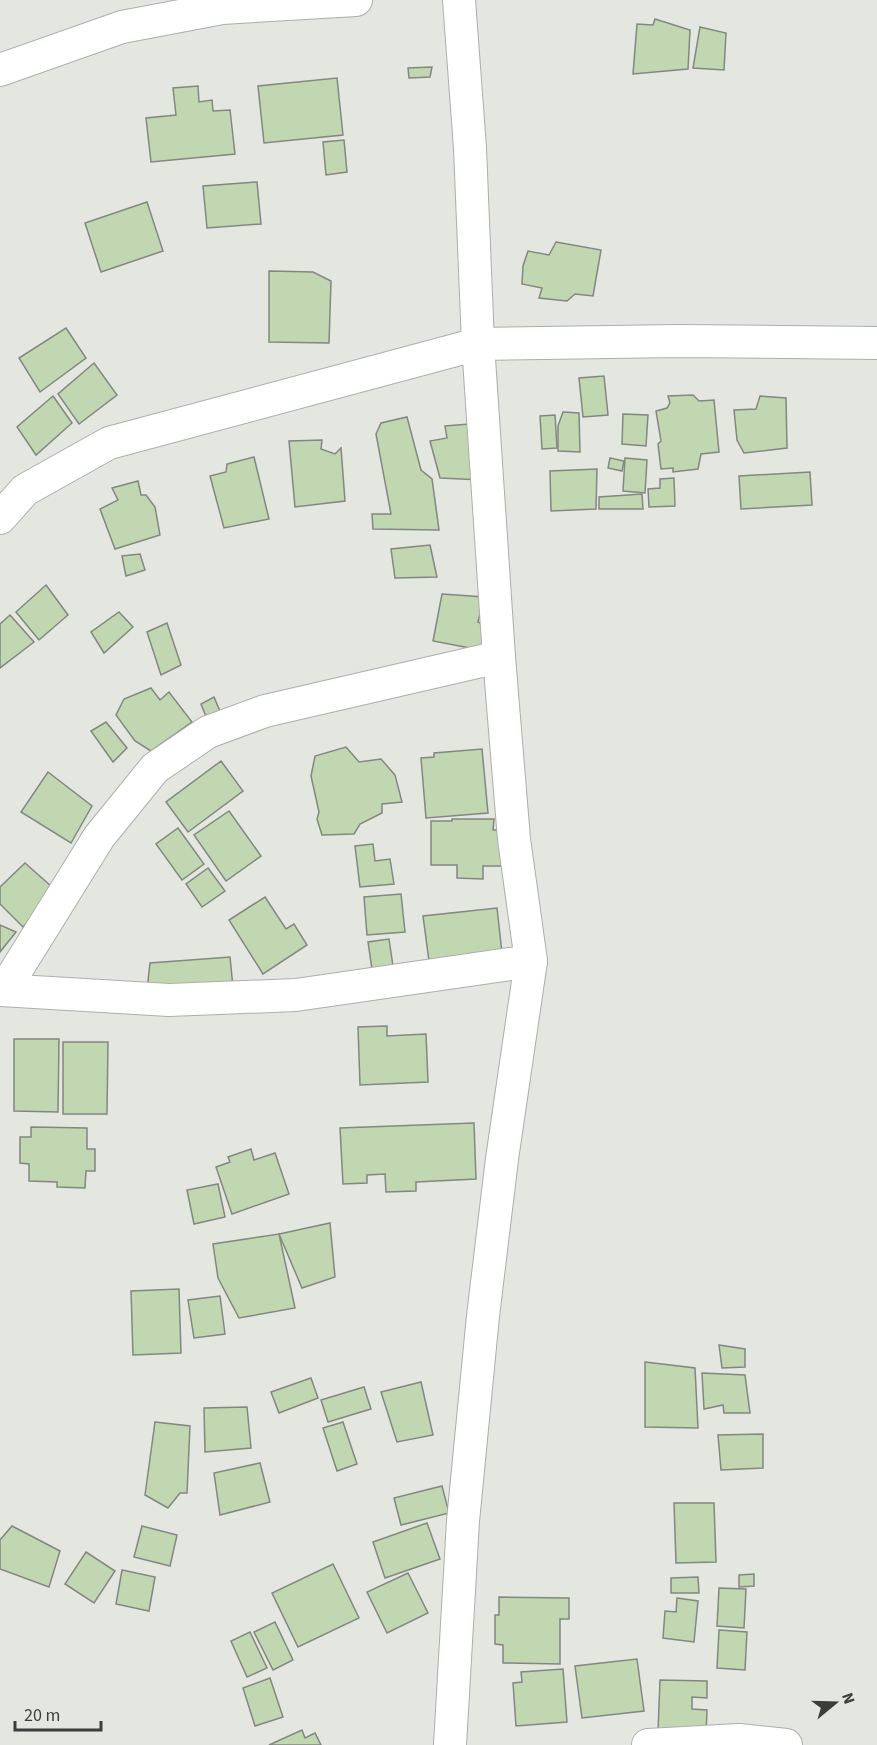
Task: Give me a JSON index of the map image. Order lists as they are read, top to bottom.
{
  "scale_bar": "20 m",
  "north": "right"
}
